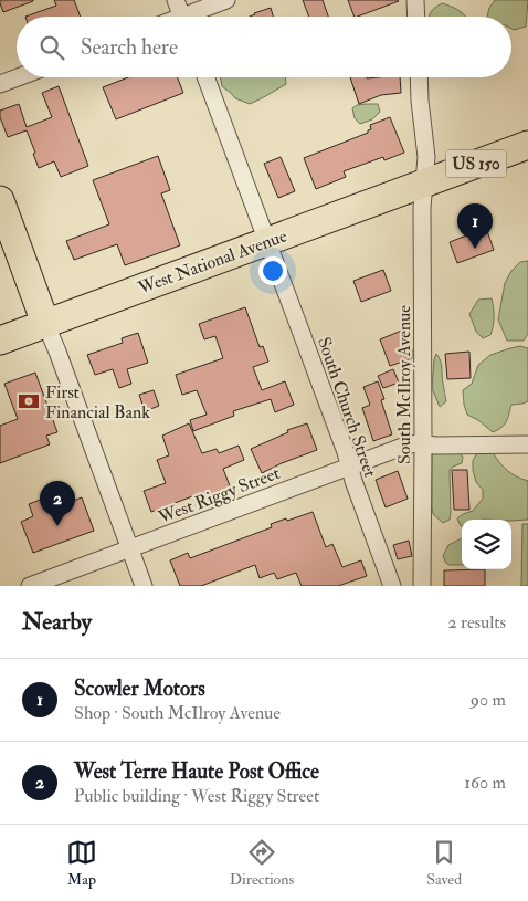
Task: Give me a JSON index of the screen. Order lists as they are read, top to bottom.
{
  "streets": {
    "main road": ["US 150", "West National Avenue"],
    "street": ["South McIlroy Avenue", "South Church Street", "West Riggy Street"]
  },
  "crossings": [
    ["US 150", "West National Avenue"],
    ["US 150", "South McIlroy Avenue"],
    ["West National Avenue", "South McIlroy Avenue"],
    ["West National Avenue", "South Church Street"],
    ["South McIlroy Avenue", "West Riggy Street"],
    ["South Church Street", "West Riggy Street"]
  ],
  "places": {
    "bank": ["First Financial Bank"]
  },
  "page": {
    "search": "Search here",
    "pins": ["1", "2"],
    "heading": ["Nearby", "2 results"],
    "list": [
      {
        "mark": "1",
        "name": "Scowler Motors",
        "note": "Shop · South McIlroy Avenue",
        "value": "90 m"
      },
      {
        "mark": "2",
        "name": "West Terre Haute Post Office",
        "note": "Public building · West Riggy Street",
        "value": "160 m"
      }
    ],
    "nav": ["Map", "Directions", "Saved"]
  }
}
